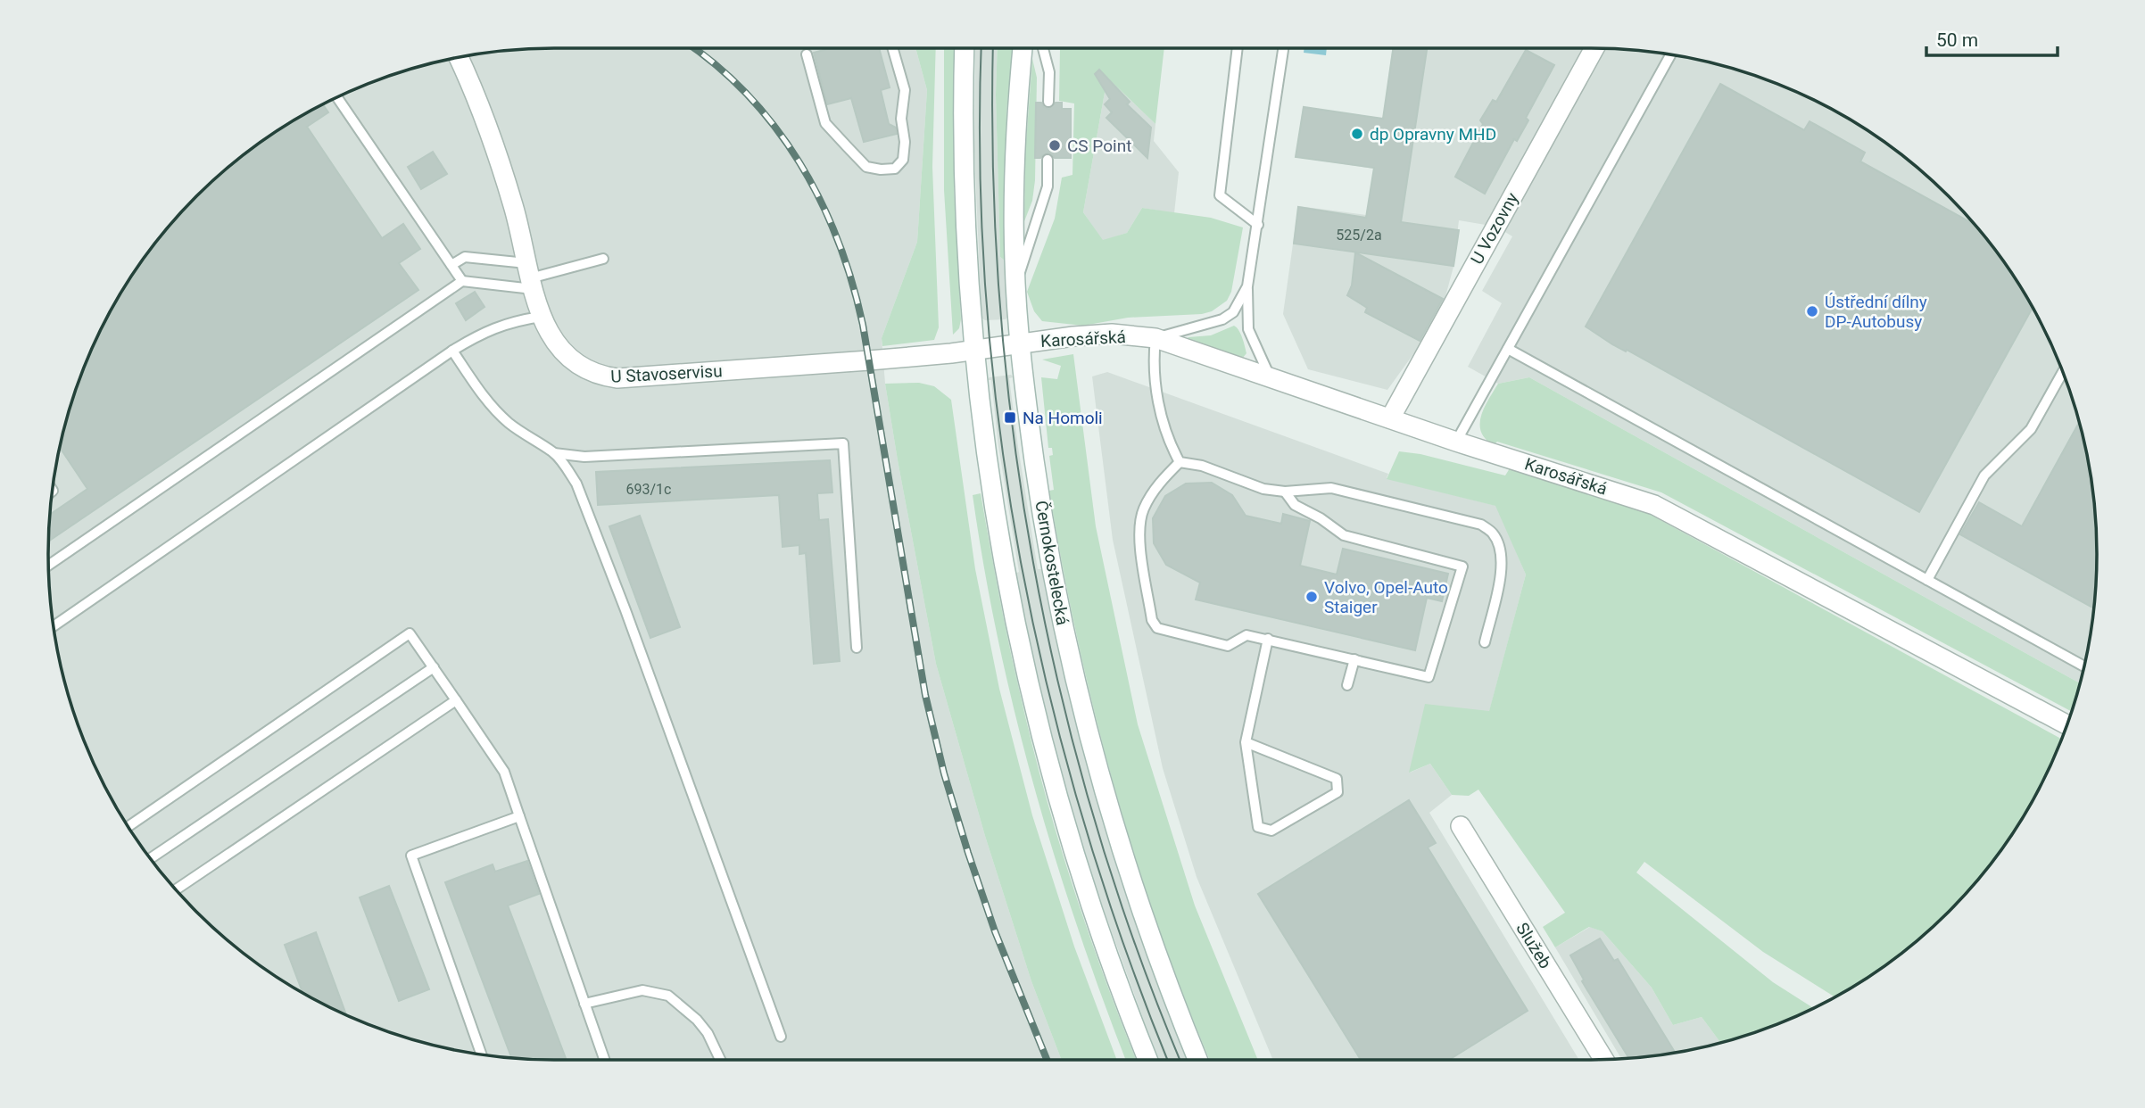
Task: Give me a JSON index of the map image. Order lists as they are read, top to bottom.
{
  "streets": {
    "street": [
      "U Vozovny",
      "Karosářská",
      "U Stavoservisu",
      "Černokostelecká",
      "Služeb"
    ]
  },
  "crossings": [
    ["U Vozovny", "Karosářská"],
    ["Karosářská", "U Stavoservisu"],
    ["Karosářská", "Černokostelecká"],
    ["U Stavoservisu", "Černokostelecká"]
  ],
  "places": {
    "other": [
      "dp Opravny MHD",
      "CS Point",
      "Ústřední dílny DP-Autobusy",
      "Volvo, Opel-Auto Staiger"
    ],
    "transit": ["Na Homoli"]
  },
  "house_numbers": ["525/2a", "693/1c"],
  "scale_bar": "50 m"
}
